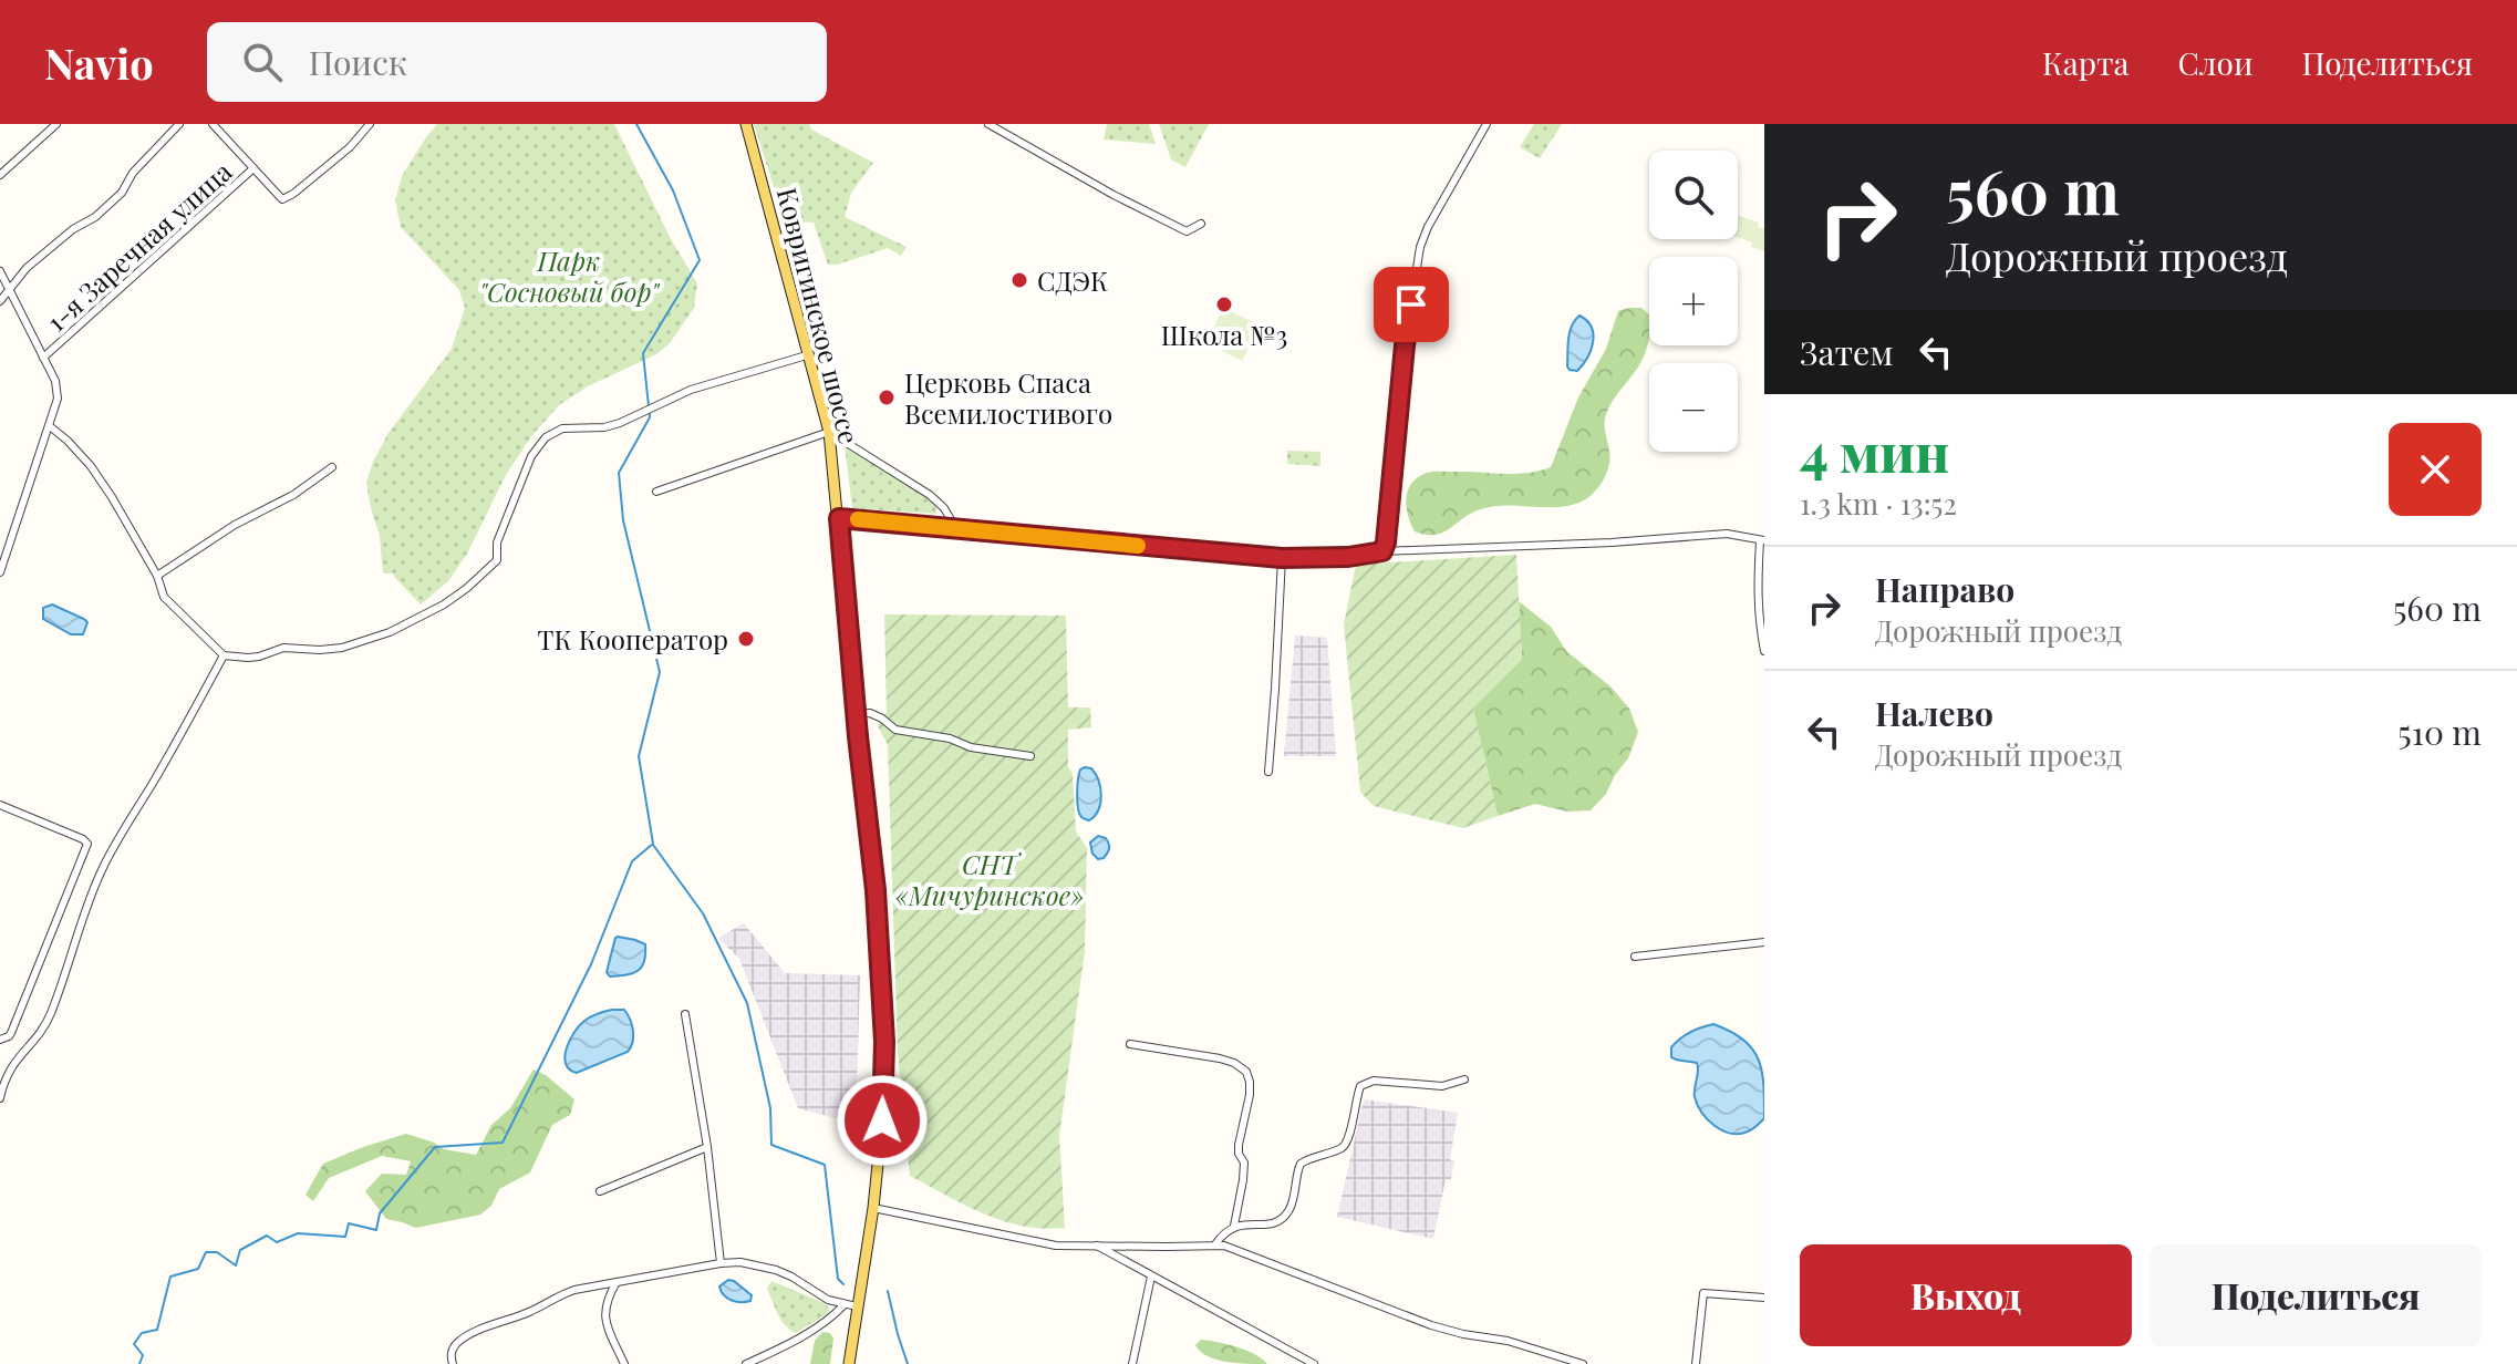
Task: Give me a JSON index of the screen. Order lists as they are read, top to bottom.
{
  "streets": {
    "main road": ["Ковригинское шоссе"],
    "street": ["1-я Заречная улица"]
  },
  "parks": ["Парк \"Сосновый бор\"", "СНТ «Мичуринское»"],
  "places": [
    "СДЭК",
    "Школа №3",
    "Церковь Спаса Всемилостивого",
    "ТК Кооператор"
  ],
  "page": {
    "header": "Navio",
    "search": "Поиск",
    "nav": ["Карта", "Слои", "Поделиться"],
    "turn": ["560 m", "Дорожный проезд"],
    "map_buttons": ["+", "−"],
    "then": "Затем",
    "heading": ["4 мин", "1.3 km · 13:52"],
    "list": [
      {
        "name": "Направо",
        "note": "Дорожный проезд",
        "value": "560 m"
      },
      {
        "name": "Налево",
        "note": "Дорожный проезд",
        "value": "510 m"
      }
    ],
    "buttons": ["Выход", "Поделиться"]
  }
}
